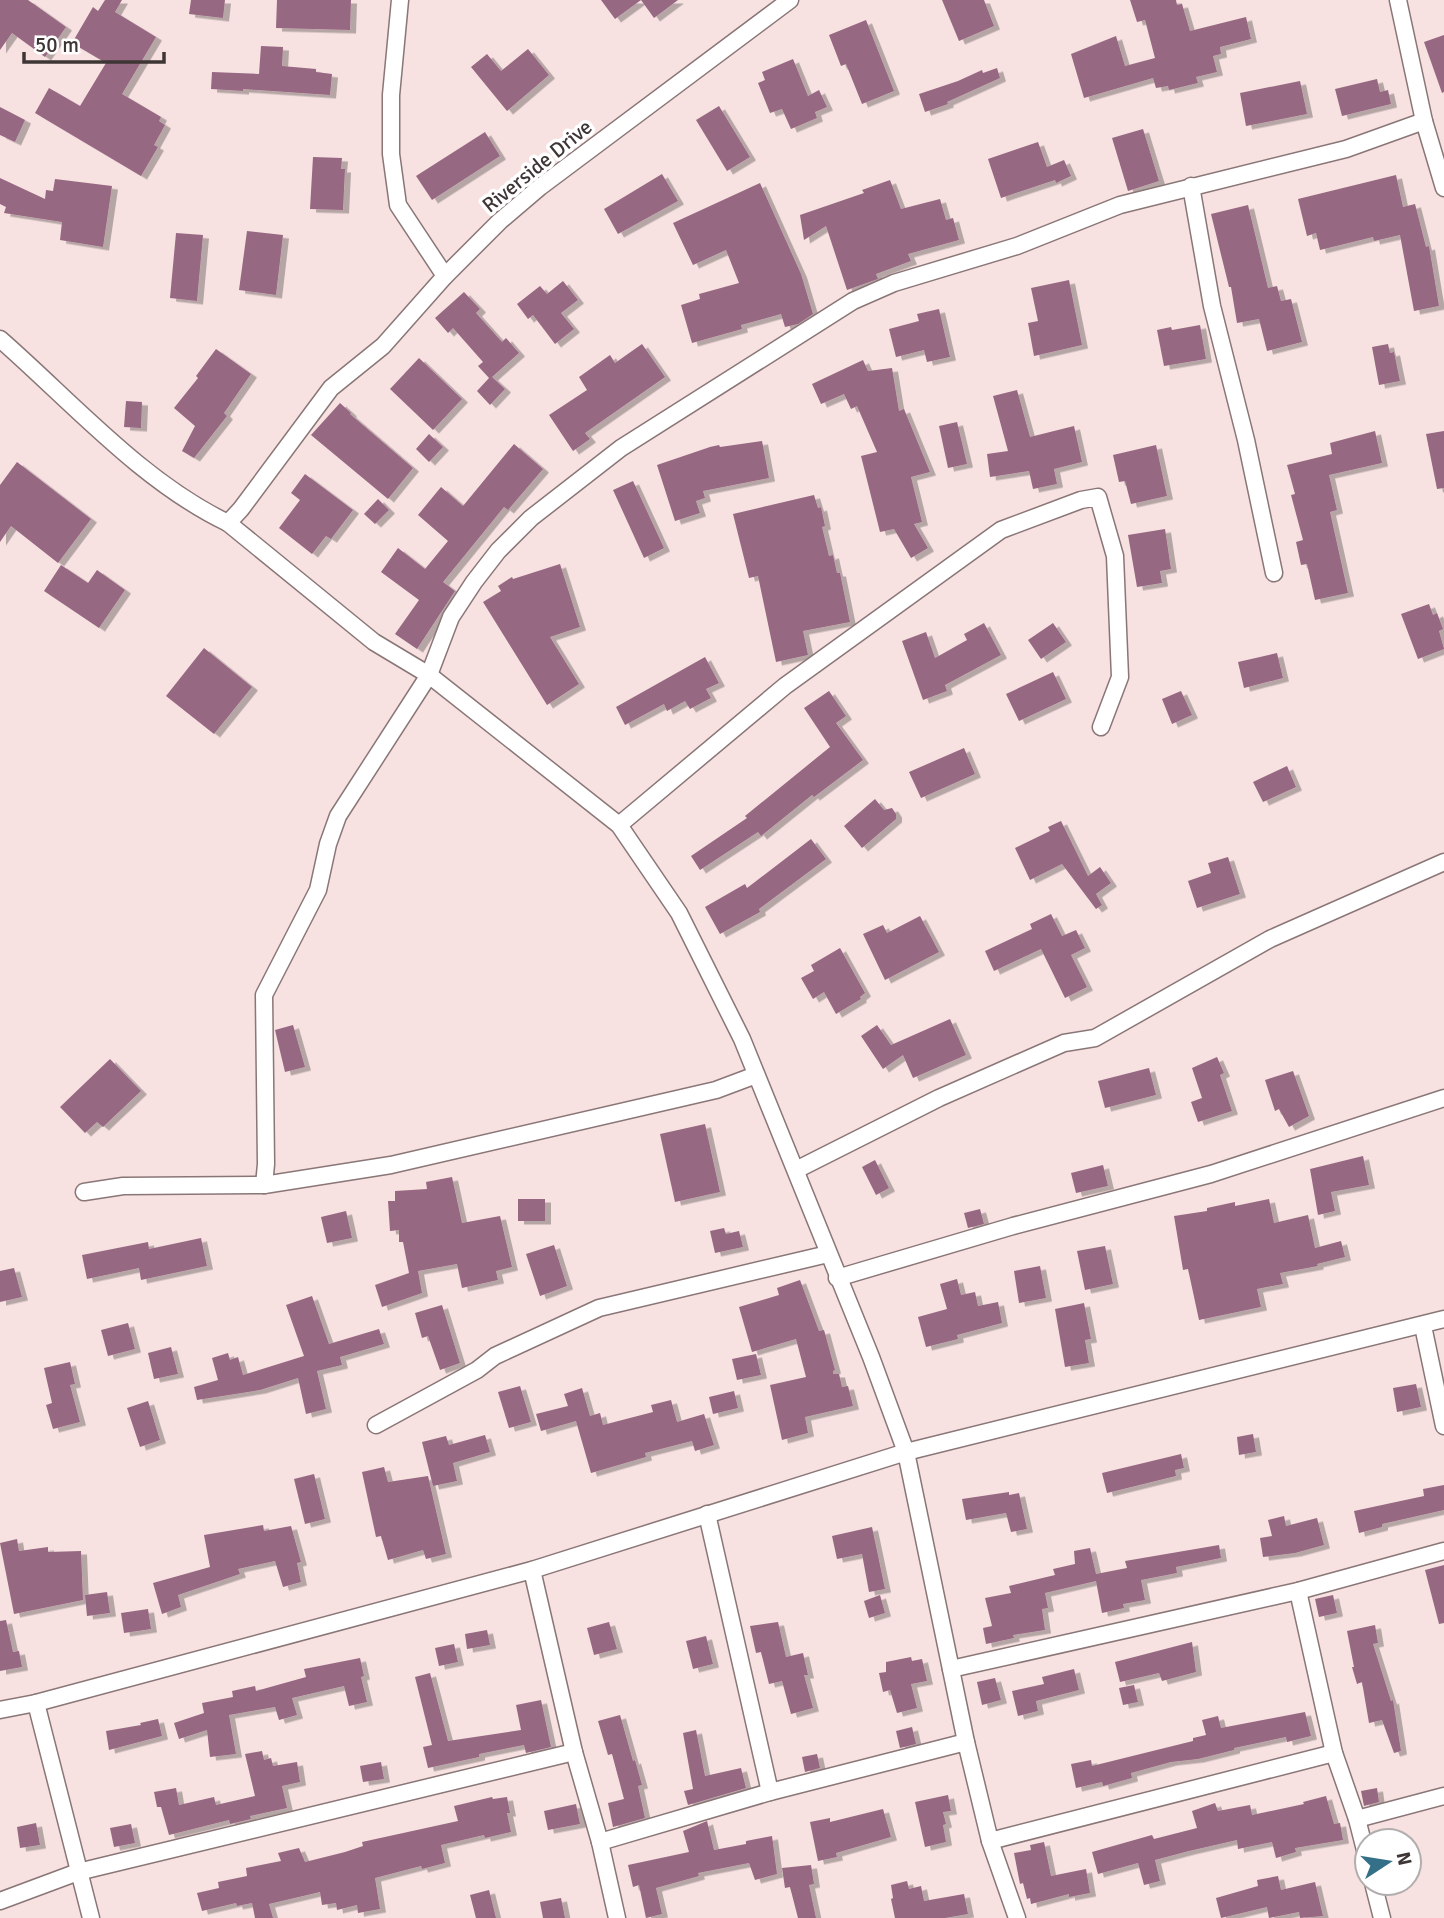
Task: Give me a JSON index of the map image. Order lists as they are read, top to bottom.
{
  "streets": {
    "street": ["Riverside Drive"]
  },
  "scale_bar": "50 m",
  "north": "right"
}
